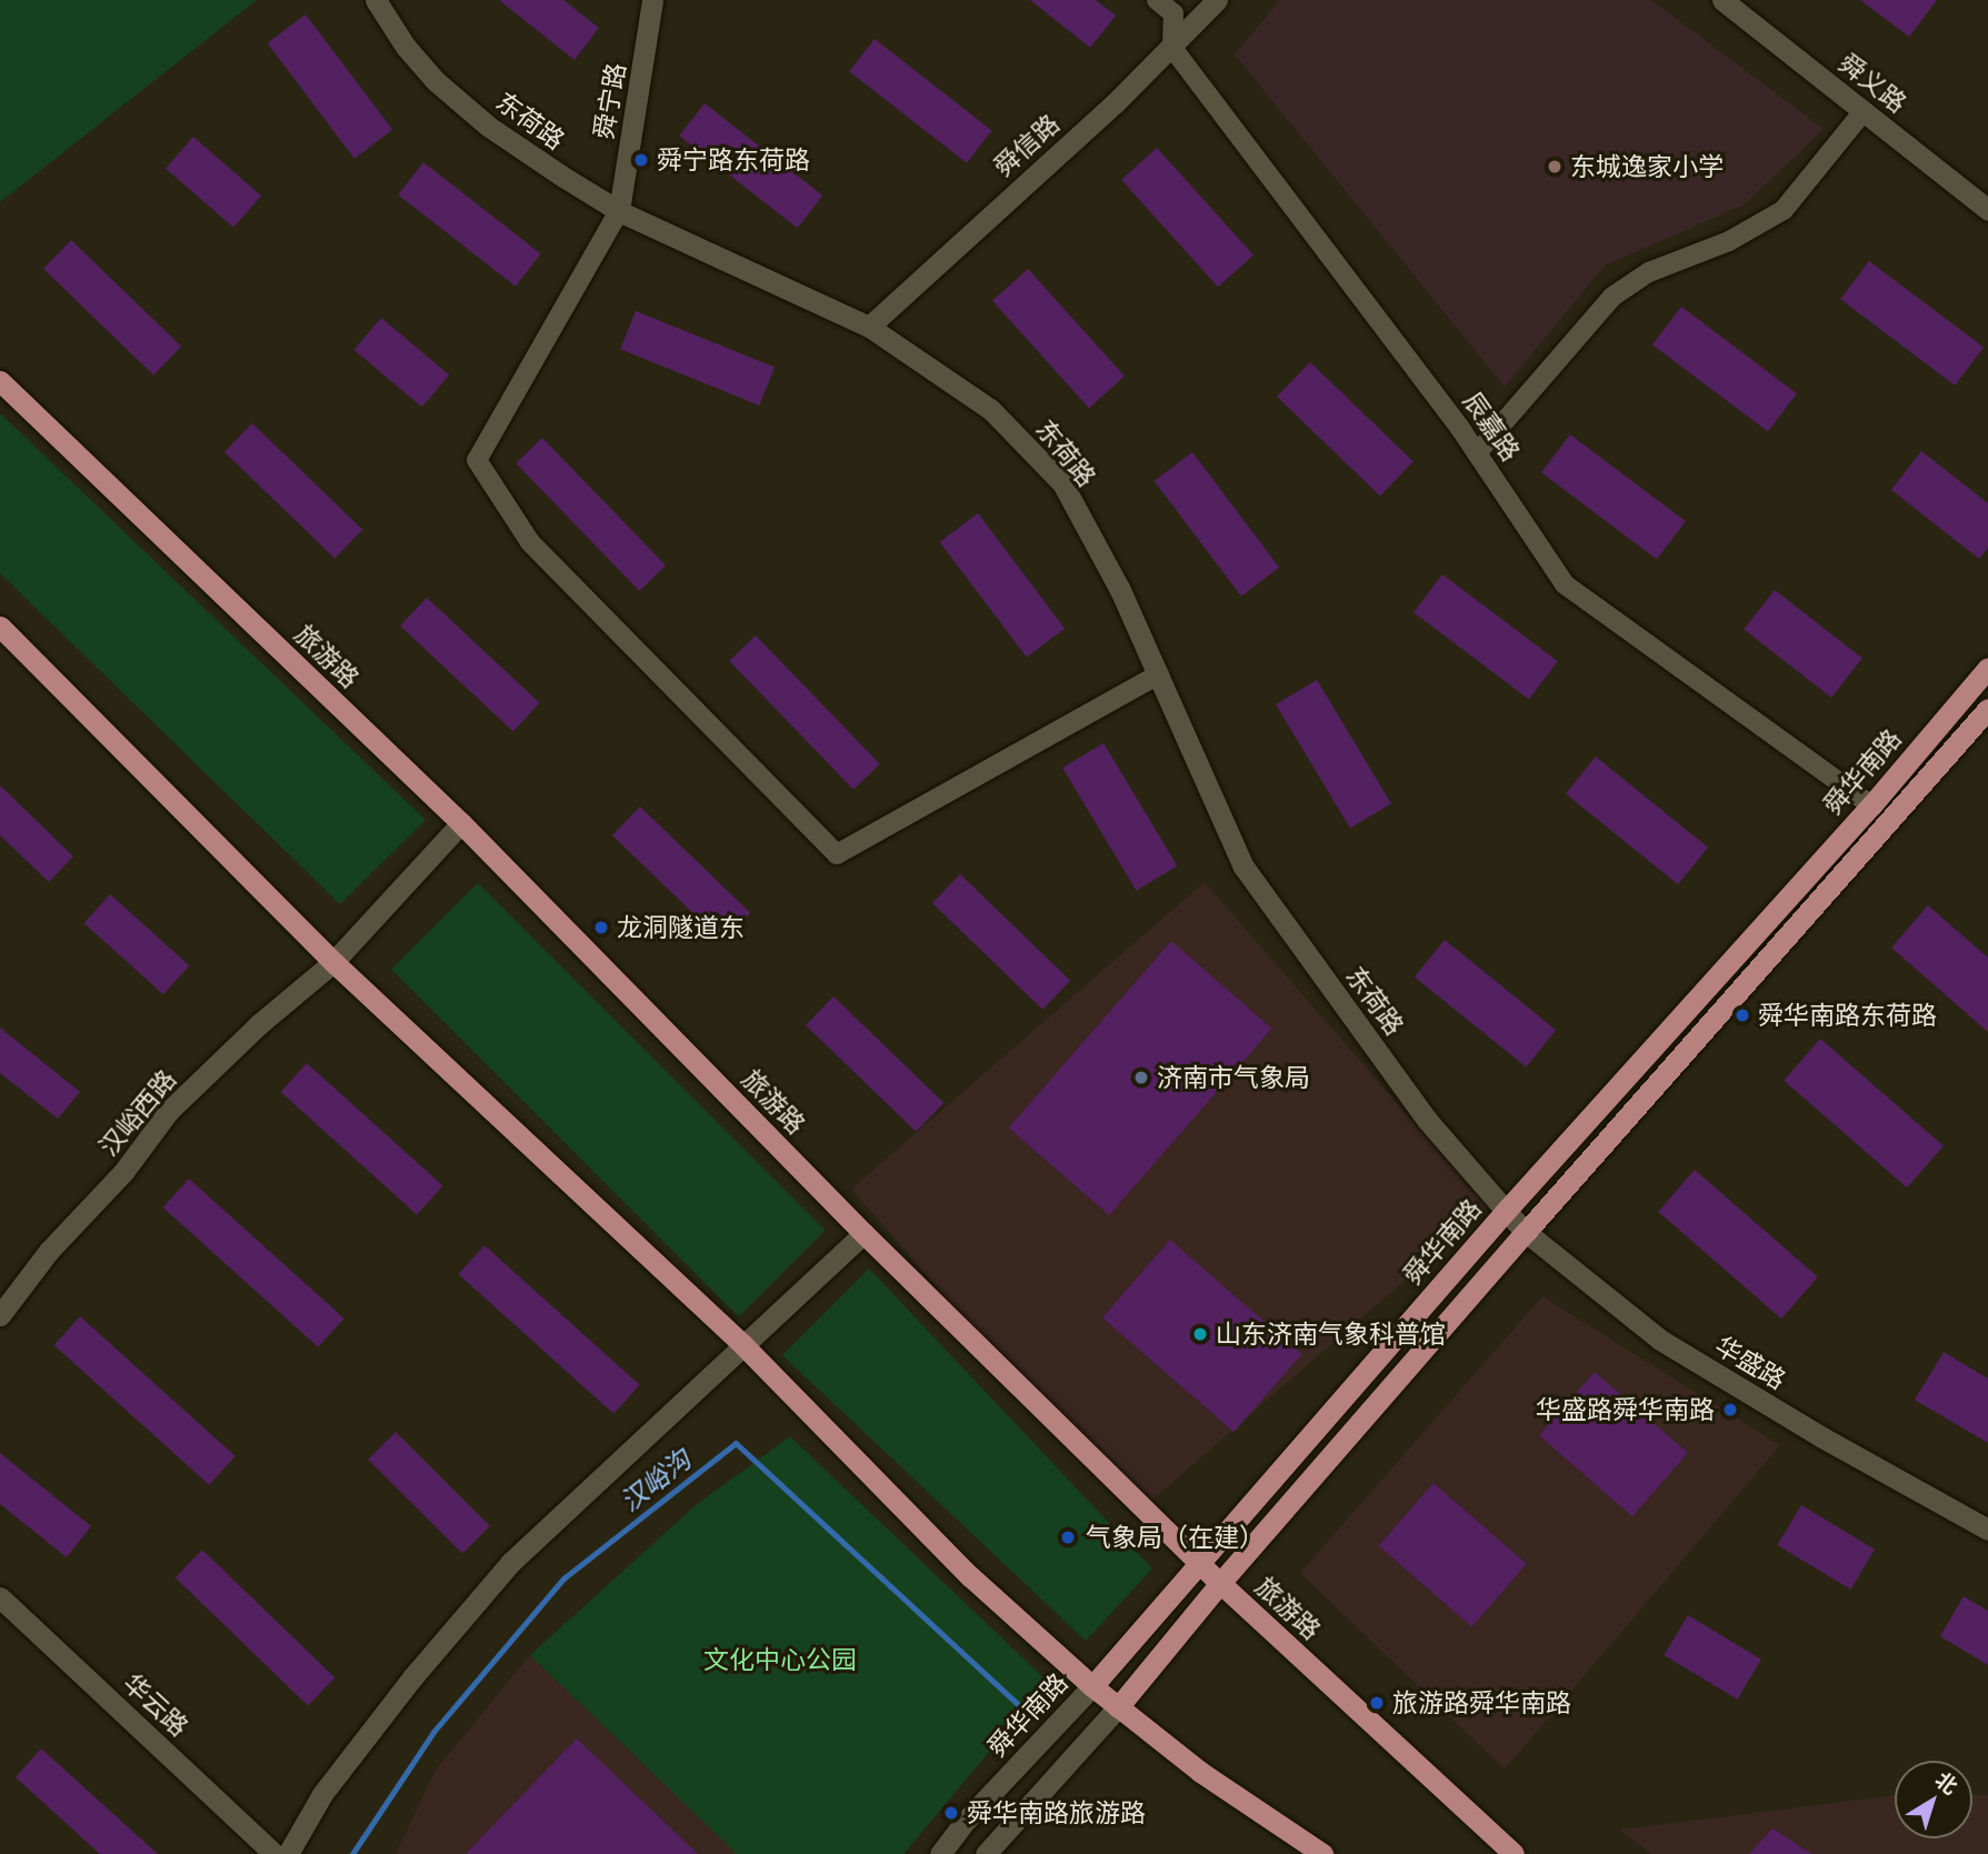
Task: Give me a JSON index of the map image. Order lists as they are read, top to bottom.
{
  "streets": {
    "main road": ["旅游路", "舜华南路"],
    "street": [
      "舜义路",
      "舜宁路",
      "东荷路",
      "舜信路",
      "辰嘉路",
      "汉峪西路",
      "华盛路",
      "华云路"
    ]
  },
  "crossings": [
    ["舜宁路", "东荷路"],
    ["东荷路", "舜信路"],
    ["东荷路", "舜华南路"],
    ["东荷路", "华盛路"],
    ["舜信路", "辰嘉路"],
    ["辰嘉路", "舜华南路"],
    ["旅游路", "舜华南路"],
    ["旅游路", "汉峪西路"],
    ["舜华南路", "华盛路"]
  ],
  "water": ["汉峪沟"],
  "parks": ["文化中心公园"],
  "places": [
    "舜宁路东荷路",
    "东城逸家小学",
    "龙洞隧道东",
    "舜华南路东荷路",
    "济南市气象局",
    "山东济南气象科普馆",
    "华盛路舜华南路",
    "气象局（在建）",
    "旅游路舜华南路",
    "舜华南路旅游路"
  ],
  "north": "top right"
}
